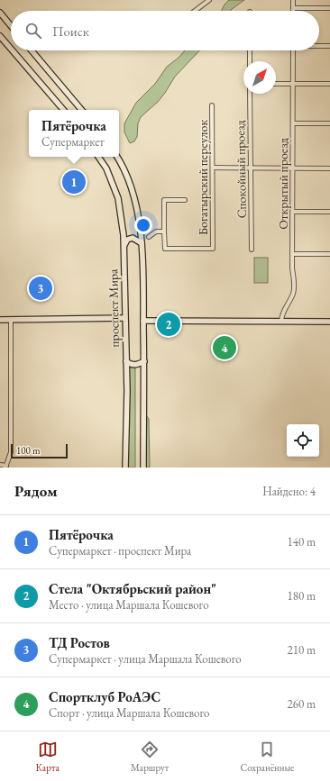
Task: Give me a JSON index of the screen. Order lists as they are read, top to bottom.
{
  "streets": {
    "main road": ["проспект Мира"],
    "street": ["Спокойный проезд", "Богатырский переулок", "Открытый проезд"]
  },
  "scale_bar": "100 m",
  "north": "top right",
  "page": {
    "search": "Поиск",
    "popup": ["Пятёрочка", "Супермаркет"],
    "pins": [
      "1",
      "3",
      "2",
      "4"
    ],
    "scale": "100 m",
    "heading": ["Рядом", "Найдено: 4"],
    "list": [
      {
        "mark": "1",
        "name": "Пятёрочка",
        "note": "Супермаркет · проспект Мира",
        "value": "140 m"
      },
      {
        "mark": "2",
        "name": "Стела \"Октябрьский район\"",
        "note": "Место · улица Маршала Кошевого",
        "value": "180 m"
      },
      {
        "mark": "3",
        "name": "ТД Ростов",
        "note": "Супермаркет · улица Маршала Кошевого",
        "value": "210 m"
      },
      {
        "mark": "4",
        "name": "Спортклуб РоАЭС",
        "note": "Спорт · улица Маршала Кошевого",
        "value": "260 m"
      }
    ],
    "nav": ["Карта", "Маршрут", "Сохранённые"]
  }
}
